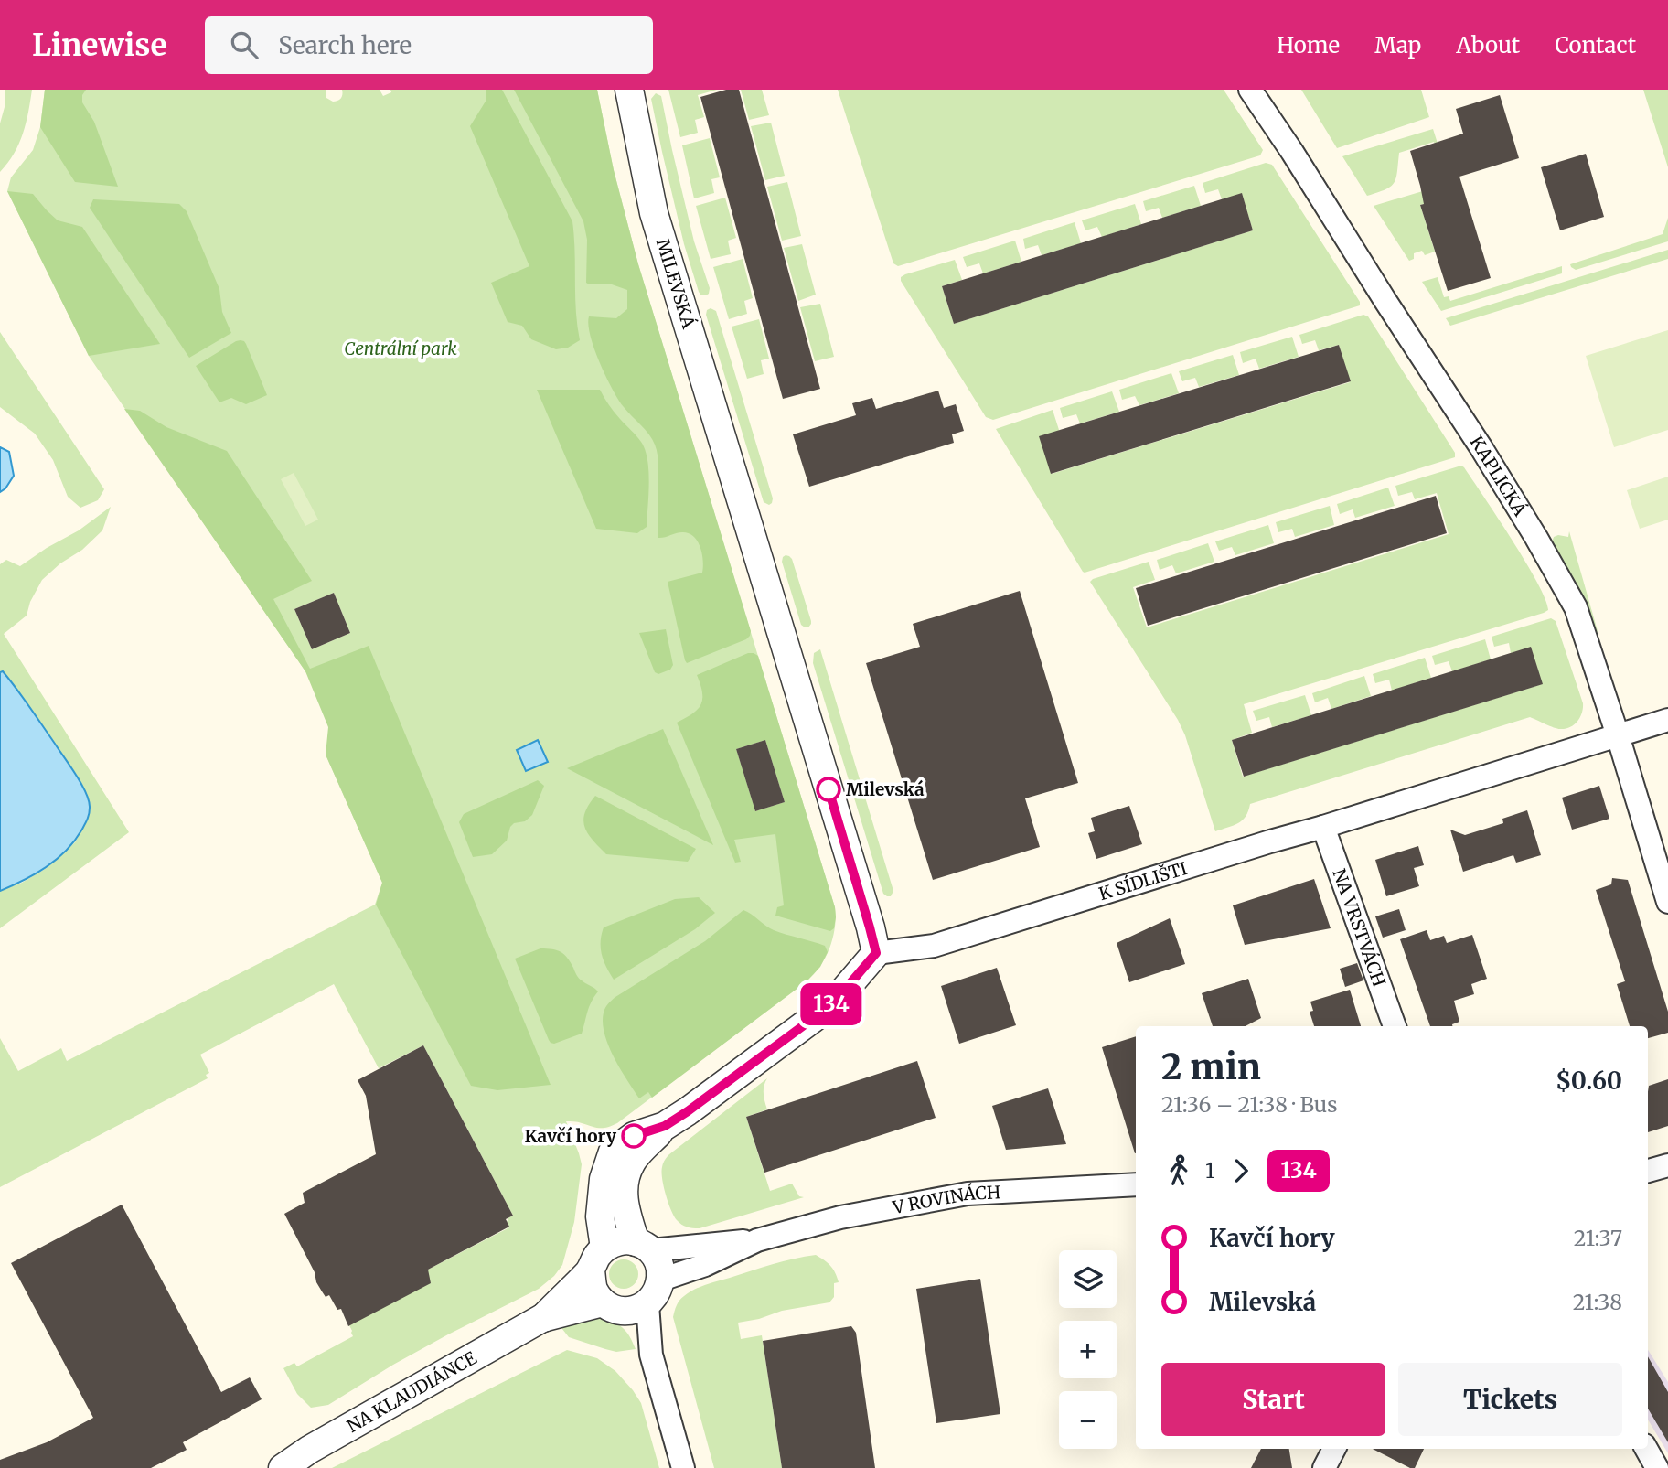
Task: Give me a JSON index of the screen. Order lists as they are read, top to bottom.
{
  "streets": {
    "street": [
      "MILEVSKÁ",
      "KAPLICKÁ",
      "K SÍDLIŠTI",
      "NA VRSTVÁCH",
      "V ROVINÁCH",
      "NA KLAUDIÁNCE"
    ]
  },
  "crossings": [
    ["MILEVSKÁ", "K SÍDLIŠTI"],
    ["KAPLICKÁ", "K SÍDLIŠTI"],
    ["K SÍDLIŠTI", "NA VRSTVÁCH"],
    ["V ROVINÁCH", "NA KLAUDIÁNCE"]
  ],
  "parks": ["Centrální park"],
  "places": ["Milevská", "Kavčí hory"],
  "lines": ["bus line 134"],
  "page": {
    "header": "Linewise",
    "search": "Search here",
    "nav": [
      "Home",
      "Map",
      "About",
      "Contact"
    ],
    "on_map": "134",
    "heading": ["2 min", "21:36 – 21:38 · Bus", "$0.60"],
    "legs": ["1", "134"],
    "list": [
      {
        "name": "Kavčí hory",
        "value": "21:37"
      },
      {
        "name": "Milevská",
        "value": "21:38"
      }
    ],
    "map_buttons": ["+", "−"],
    "buttons": ["Start", "Tickets"]
  }
}
